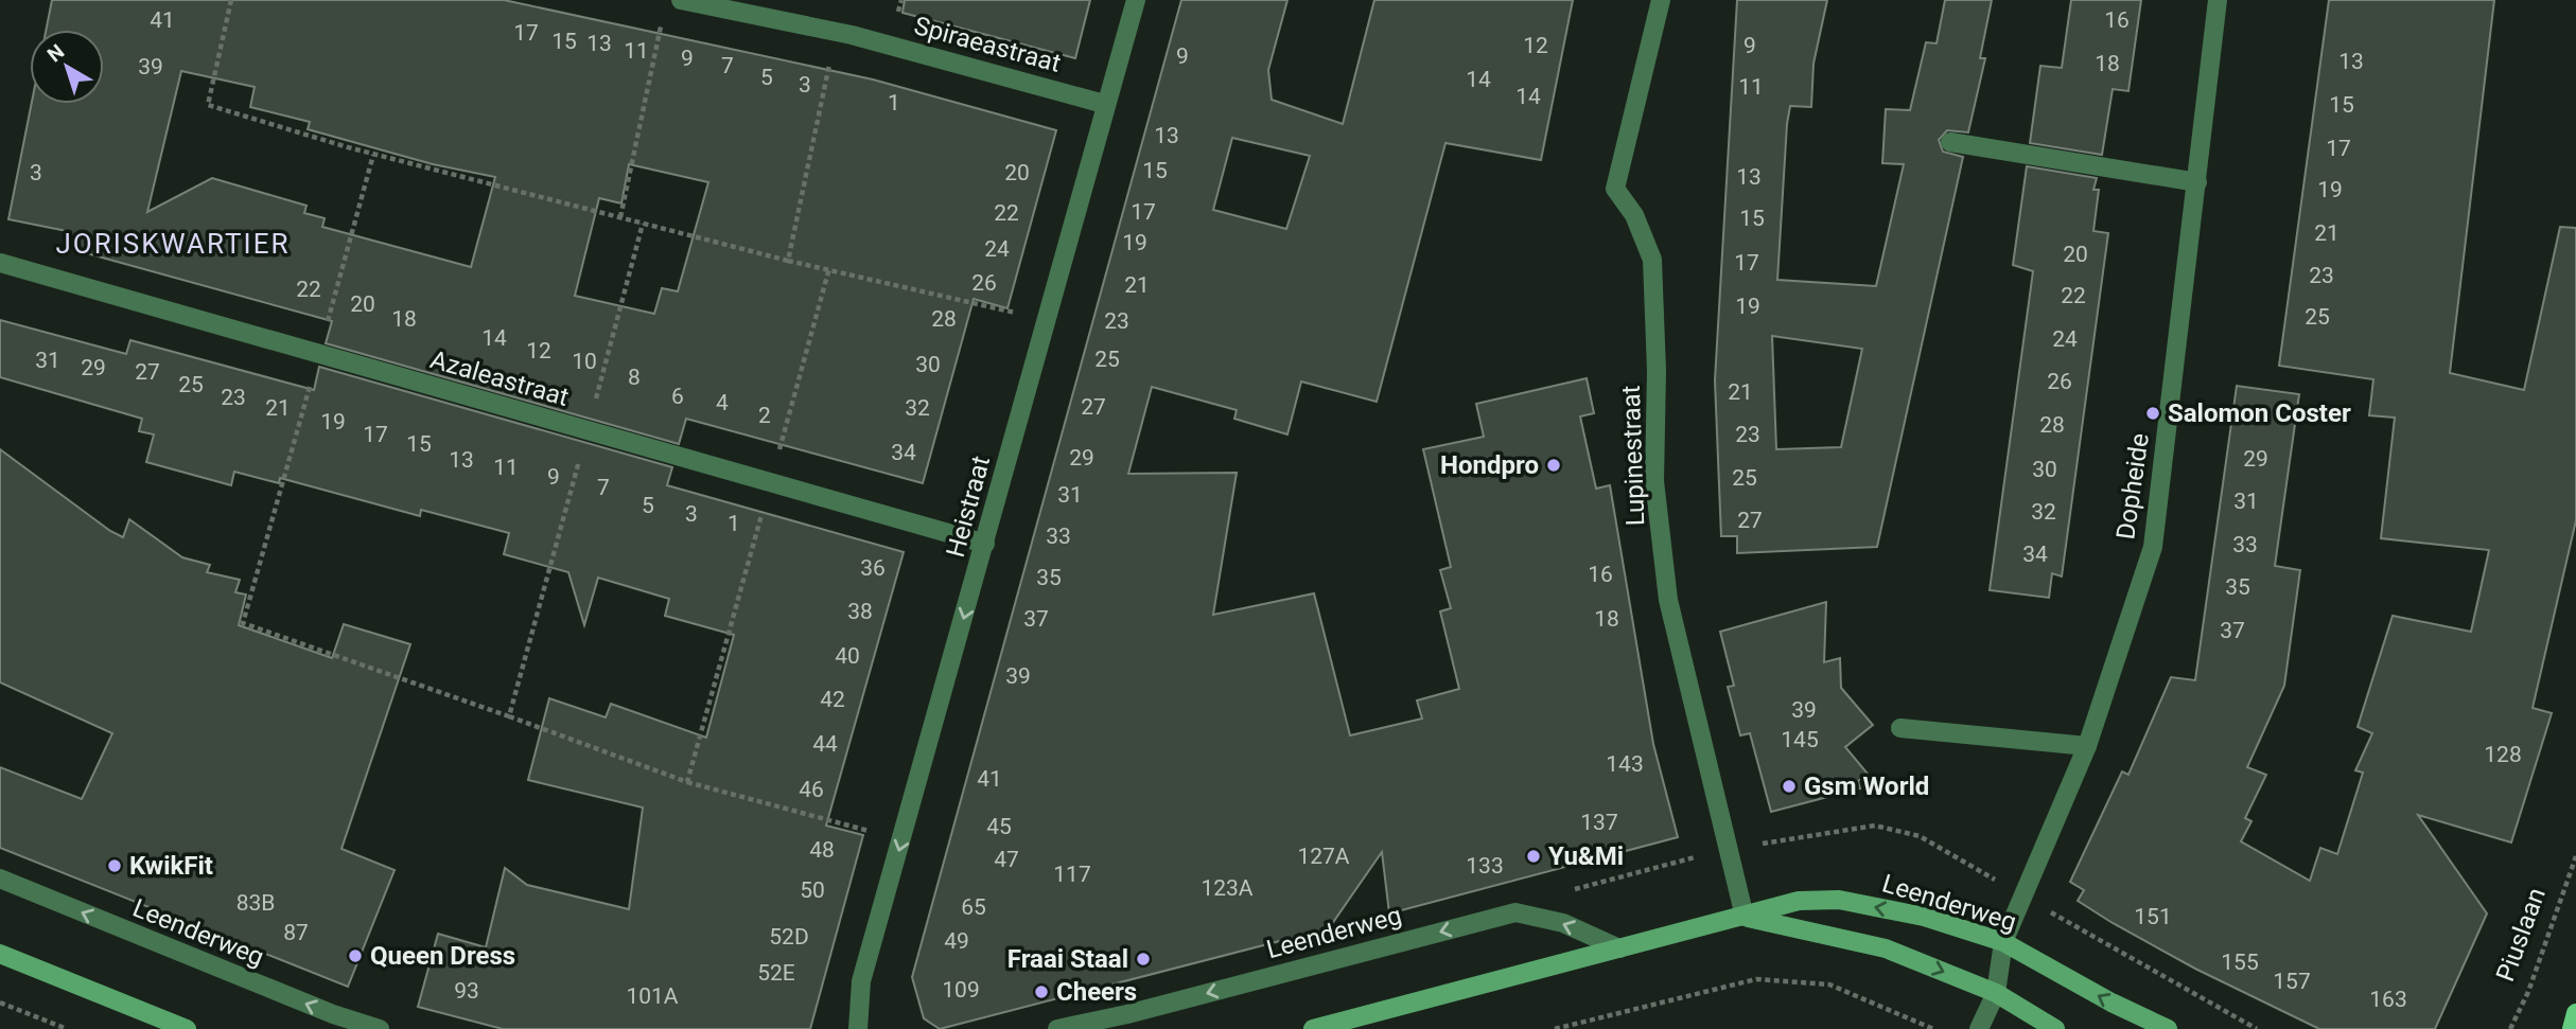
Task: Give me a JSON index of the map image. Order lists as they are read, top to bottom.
{
  "streets": {
    "main road": ["Leenderweg"],
    "street": [
      "Spiraeastraat",
      "Azaleastraat",
      "Lupinestraat",
      "Dopheide",
      "Heistraat"
    ],
    "path": ["Piuslaan"]
  },
  "crossings": [
    ["Spiraeastraat", "Heistraat"],
    ["Azaleastraat", "Heistraat"],
    ["Lupinestraat", "Leenderweg"],
    ["Dopheide", "Leenderweg"]
  ],
  "one_way": ["Heistraat"],
  "districts": ["JORISKWARTIER"],
  "places": [
    "Salomon Coster",
    "Hondpro",
    "Gsm World",
    "Yu&Mi",
    "KwikFit",
    "Queen Dress",
    "Fraai Staal",
    "Cheers"
  ],
  "house_numbers": [
    "41",
    "16",
    "17",
    "15",
    "13",
    "12",
    "9",
    "11",
    "9",
    "9",
    "13",
    "18",
    "7",
    "39",
    "5",
    "14",
    "3",
    "11",
    "14",
    "1",
    "15",
    "13",
    "17",
    "15",
    "3",
    "20",
    "13",
    "19",
    "17",
    "22",
    "15",
    "21",
    "19",
    "24",
    "20",
    "17",
    "23",
    "26",
    "21",
    "22",
    "22",
    "20",
    "19",
    "25",
    "18",
    "28",
    "23",
    "14",
    "24",
    "12",
    "25",
    "31",
    "10",
    "30",
    "29",
    "27",
    "8",
    "26",
    "25",
    "21",
    "6",
    "23",
    "4",
    "27",
    "21",
    "32",
    "2",
    "19",
    "28",
    "17",
    "23",
    "15",
    "34",
    "29",
    "29",
    "13",
    "11",
    "30",
    "9",
    "25",
    "7",
    "31",
    "31",
    "5",
    "32",
    "3",
    "27",
    "1",
    "33",
    "33",
    "34",
    "36",
    "16",
    "35",
    "35",
    "38",
    "37",
    "18",
    "37",
    "40",
    "39",
    "42",
    "39",
    "145",
    "44",
    "128",
    "143",
    "41",
    "46",
    "137",
    "45",
    "48",
    "127A",
    "47",
    "133",
    "117",
    "123A",
    "50",
    "83B",
    "65",
    "151",
    "87",
    "52D",
    "49",
    "155",
    "52E",
    "157",
    "109",
    "93",
    "101A",
    "163"
  ],
  "north": "top left"
}
